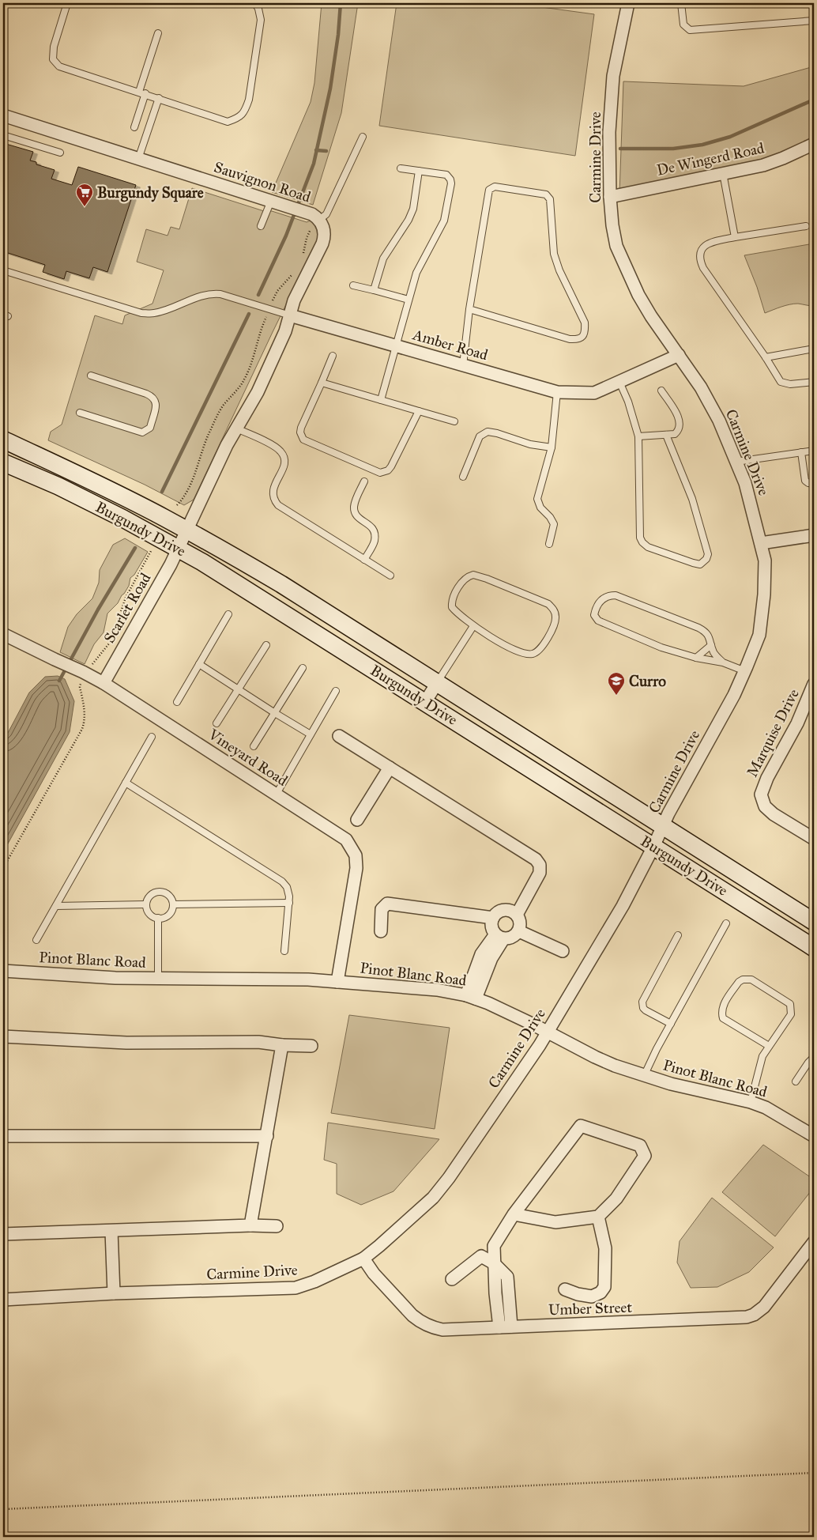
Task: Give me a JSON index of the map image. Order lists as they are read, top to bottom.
{
  "streets": {
    "main road": ["Burgundy Drive"],
    "street": [
      "Carmine Drive",
      "De Wingerd Road",
      "Sauvignon Road",
      "Amber Road",
      "Scarlet Road",
      "Marquise Drive",
      "Vineyard Road",
      "Pinot Blanc Road",
      "Umber Street"
    ]
  },
  "crossings": [
    ["Carmine Drive", "De Wingerd Road"],
    ["Carmine Drive", "Amber Road"],
    ["Carmine Drive", "Burgundy Drive"],
    ["Carmine Drive", "Pinot Blanc Road"],
    ["Carmine Drive", "Umber Street"],
    ["Sauvignon Road", "Amber Road"],
    ["Sauvignon Road", "Burgundy Drive"],
    ["Sauvignon Road", "Scarlet Road"],
    ["Burgundy Drive", "Scarlet Road"],
    ["Scarlet Road", "Vineyard Road"],
    ["Vineyard Road", "Pinot Blanc Road"]
  ],
  "places": {
    "supermarket": ["Burgundy Square"],
    "school or university": ["Curro"]
  }
}
